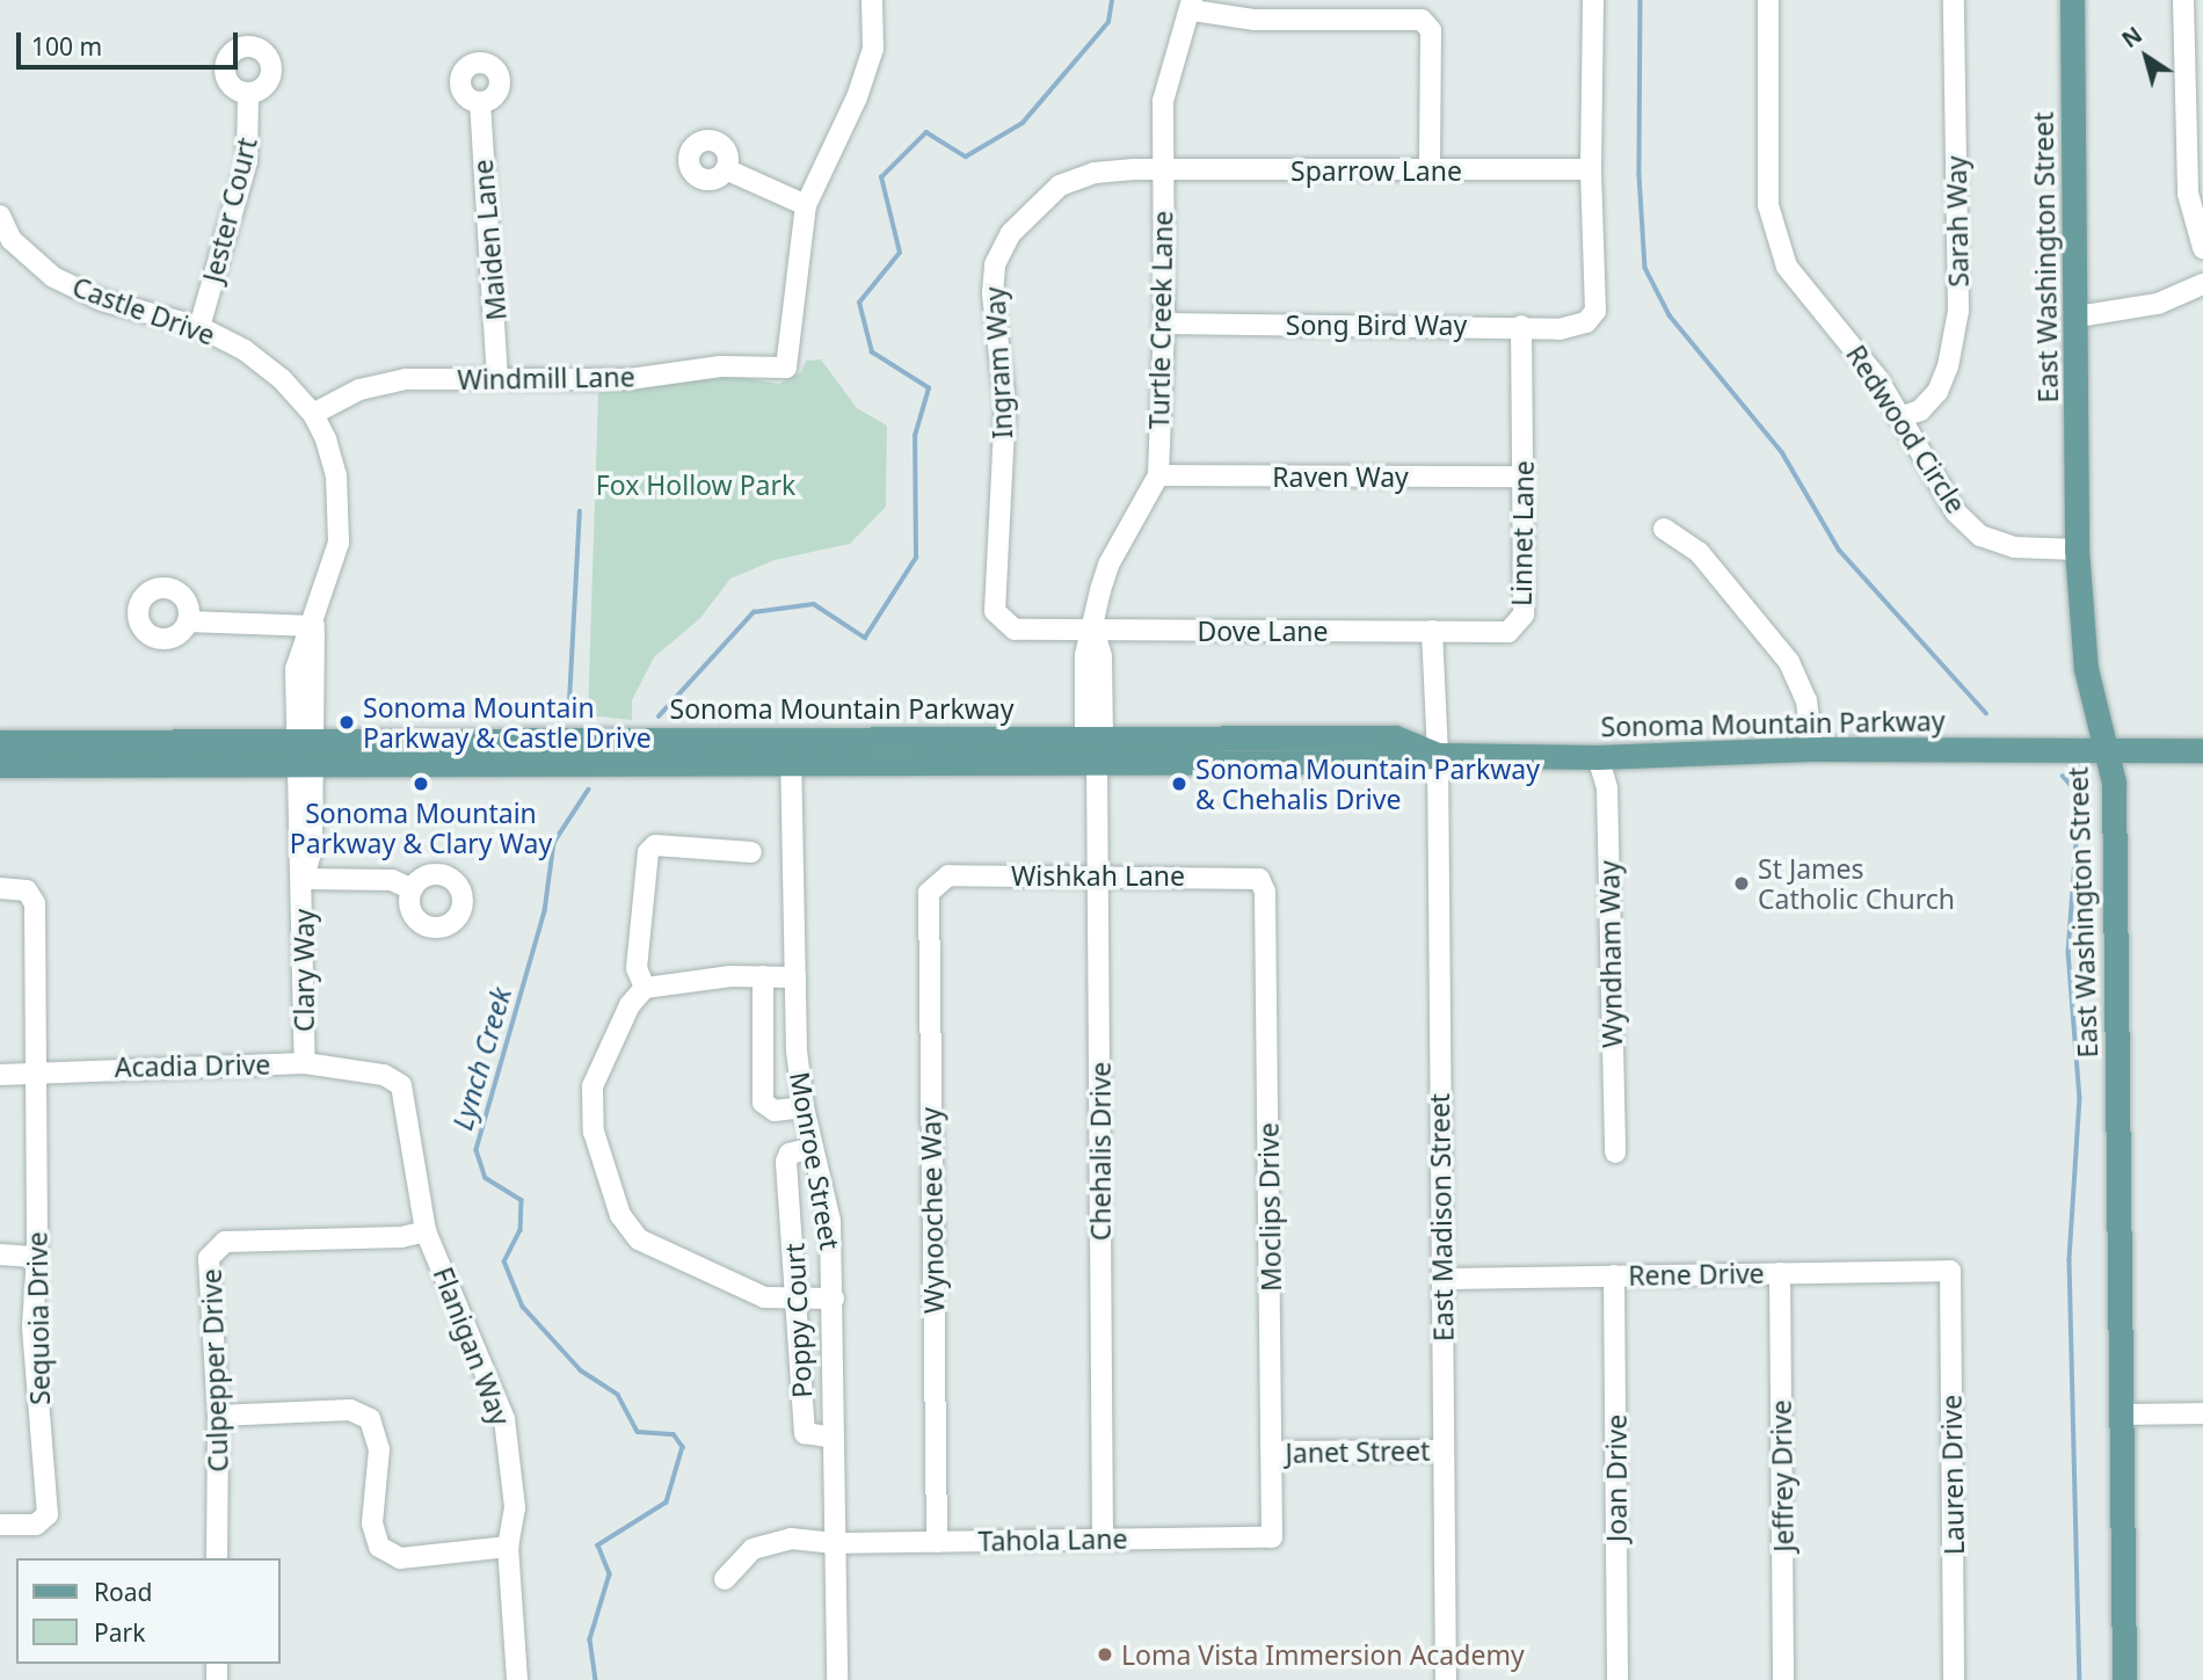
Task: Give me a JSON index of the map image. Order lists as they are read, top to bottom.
{
  "streets": {
    "main road": ["East Washington Street", "Sonoma Mountain Parkway"],
    "street": [
      "Sparrow Lane",
      "Jester Court",
      "Sarah Way",
      "Maiden Lane",
      "Castle Drive",
      "Turtle Creek Lane",
      "Song Bird Way",
      "Ingram Way",
      "Windmill Lane",
      "Redwood Circle",
      "Raven Way",
      "Linnet Lane",
      "Dove Lane",
      "Wishkah Lane",
      "Wyndham Way",
      "Clary Way",
      "Acadia Drive",
      "Chehalis Drive",
      "Monroe Street",
      "Moclips Drive",
      "Wynoochee Way",
      "East Madison Street",
      "Rene Drive",
      "Sequoia Drive",
      "Poppy Court",
      "Flanigan Way",
      "Culpepper Drive",
      "Janet Street",
      "Lauren Drive",
      "Jeffrey Drive",
      "Joan Drive",
      "Tahola Lane"
    ]
  },
  "crossings": [
    ["Sparrow Lane", "Turtle Creek Lane"],
    ["Sparrow Lane", "Song Bird Way"],
    ["Sparrow Lane", "Ingram Way"],
    ["Jester Court", "Castle Drive"],
    ["Sarah Way", "Redwood Circle"],
    ["Maiden Lane", "Windmill Lane"],
    ["East Washington Street", "Redwood Circle"],
    ["East Washington Street", "Sonoma Mountain Parkway"],
    ["Castle Drive", "Windmill Lane"],
    ["Castle Drive", "Sonoma Mountain Parkway"],
    ["Castle Drive", "Clary Way"],
    ["Turtle Creek Lane", "Song Bird Way"],
    ["Turtle Creek Lane", "Ingram Way"],
    ["Turtle Creek Lane", "Raven Way"],
    ["Turtle Creek Lane", "Dove Lane"],
    ["Turtle Creek Lane", "Sonoma Mountain Parkway"],
    ["Turtle Creek Lane", "Chehalis Drive"],
    ["Song Bird Way", "Linnet Lane"],
    ["Ingram Way", "Dove Lane"],
    ["Raven Way", "Linnet Lane"],
    ["Linnet Lane", "Dove Lane"],
    ["Sonoma Mountain Parkway", "Wyndham Way"],
    ["Sonoma Mountain Parkway", "Clary Way"],
    ["Sonoma Mountain Parkway", "Chehalis Drive"],
    ["Sonoma Mountain Parkway", "Monroe Street"],
    ["Sonoma Mountain Parkway", "East Madison Street"],
    ["Wishkah Lane", "Chehalis Drive"],
    ["Wishkah Lane", "Moclips Drive"],
    ["Wishkah Lane", "Wynoochee Way"],
    ["Clary Way", "Acadia Drive"],
    ["Acadia Drive", "Sequoia Drive"],
    ["Acadia Drive", "Flanigan Way"],
    ["Chehalis Drive", "Tahola Lane"],
    ["Monroe Street", "Poppy Court"],
    ["Monroe Street", "Tahola Lane"],
    ["Moclips Drive", "Janet Street"],
    ["Moclips Drive", "Tahola Lane"],
    ["Wynoochee Way", "Tahola Lane"],
    ["East Madison Street", "Rene Drive"],
    ["East Madison Street", "Janet Street"],
    ["Rene Drive", "Lauren Drive"],
    ["Rene Drive", "Jeffrey Drive"],
    ["Rene Drive", "Joan Drive"],
    ["Flanigan Way", "Culpepper Drive"]
  ],
  "water": ["Lynch Creek"],
  "parks": ["Fox Hollow Park"],
  "places": [
    "Sonoma Mountain Parkway & Castle Drive",
    "Sonoma Mountain Parkway & Clary Way",
    "Sonoma Mountain Parkway & Chehalis Drive",
    "St James Catholic Church",
    "Loma Vista Immersion Academy"
  ],
  "legend": ["Road", "Park"],
  "scale_bar": "100 m",
  "north": "top left"
}
